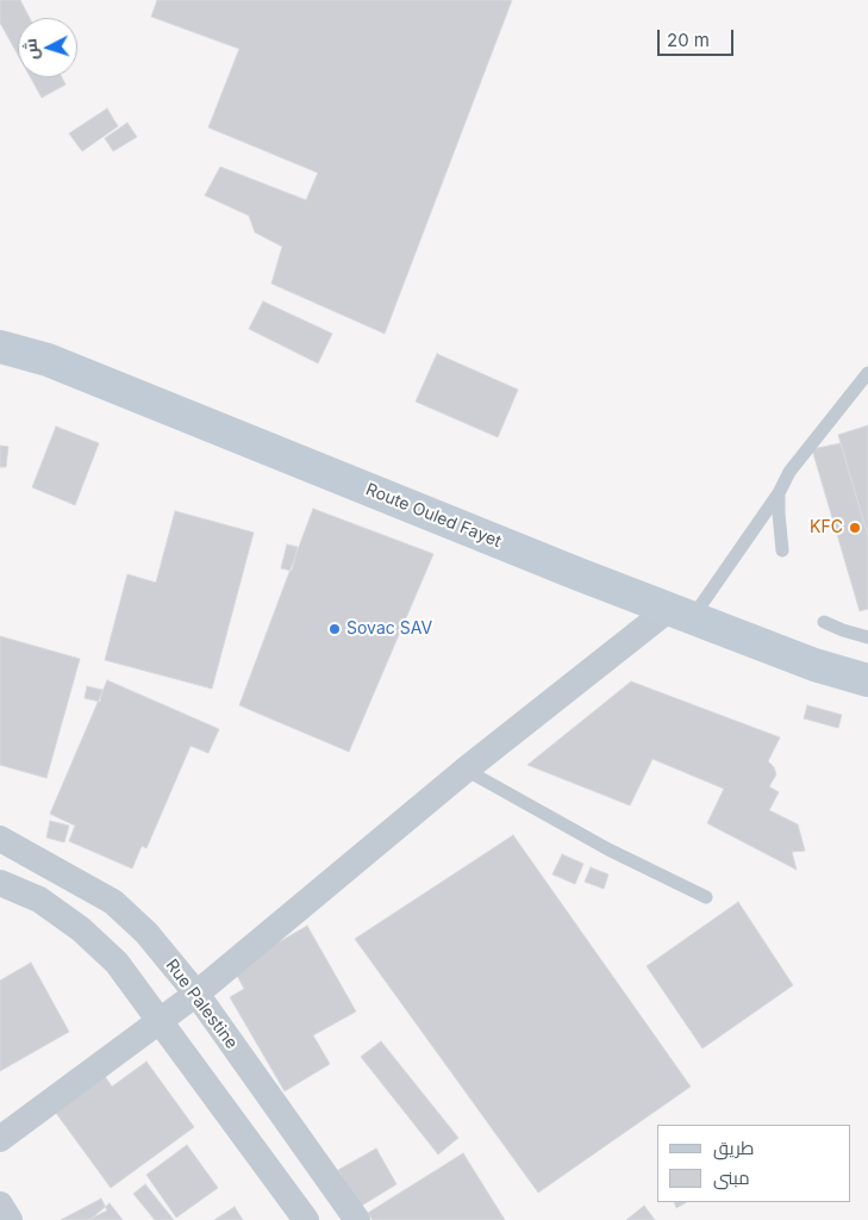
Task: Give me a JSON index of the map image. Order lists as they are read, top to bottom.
{
  "streets": {
    "main road": ["Route Ouled Fayet"],
    "street": ["Rue Palestine"]
  },
  "places": ["KFC", "Sovac SAV"],
  "legend": ["طريق", "مبنى"],
  "scale_bar": "20 m",
  "north": "left"
}
